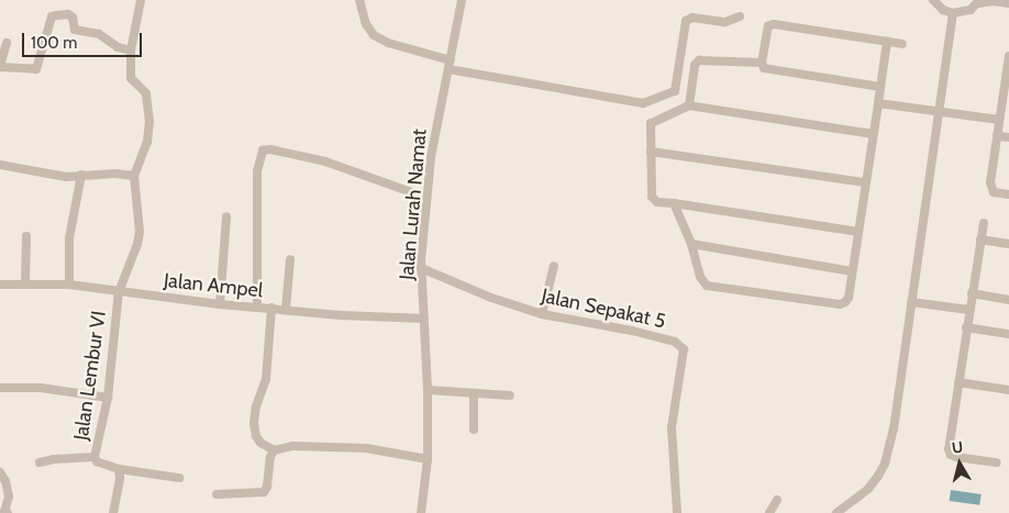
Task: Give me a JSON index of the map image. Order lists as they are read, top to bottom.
{
  "streets": {
    "street": [
      "Jalan Lurah Namat",
      "Jalan Ampel",
      "Jalan Sepakat 5",
      "Jalan Lembur VI"
    ]
  },
  "crossings": [
    ["Jalan Lurah Namat", "Jalan Ampel"],
    ["Jalan Lurah Namat", "Jalan Sepakat 5"],
    ["Jalan Ampel", "Jalan Lembur VI"]
  ],
  "scale_bar": "100 m",
  "north": "top"
}
